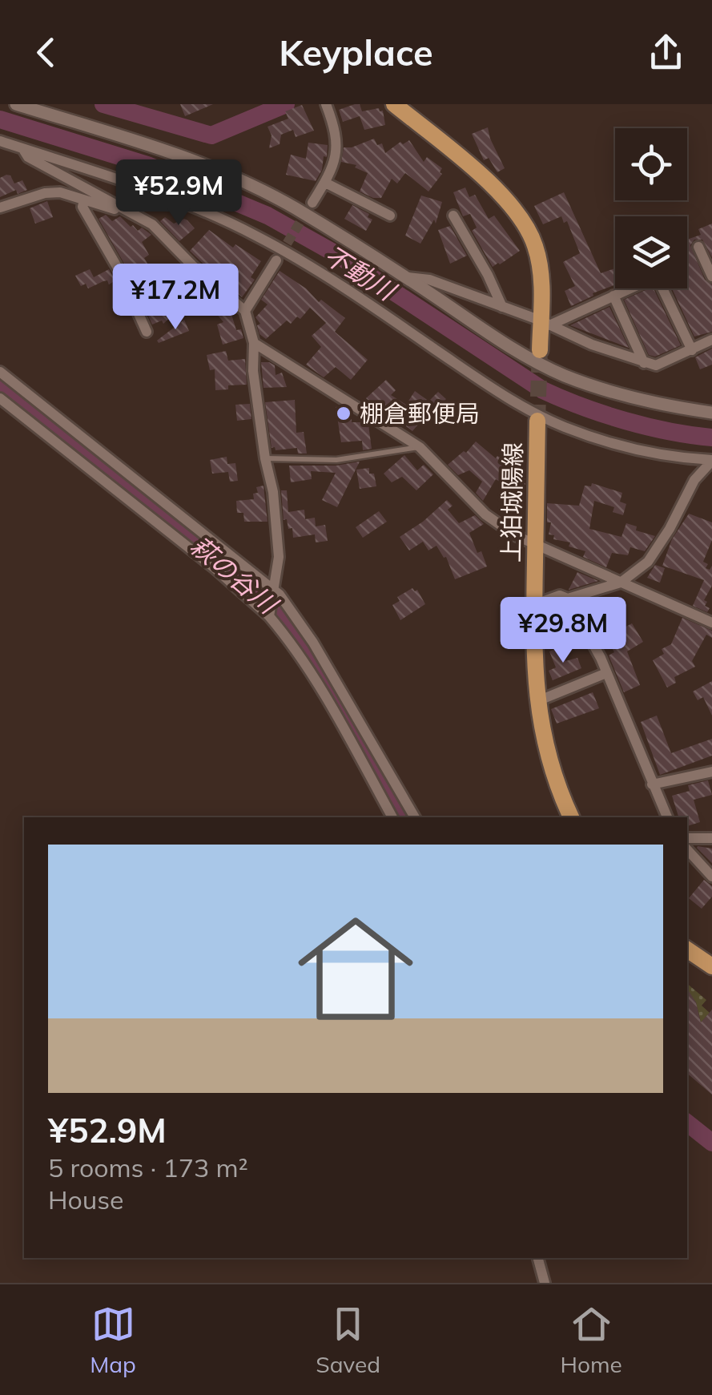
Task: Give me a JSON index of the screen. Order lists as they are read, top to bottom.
{
  "streets": {
    "main road": ["上狛城陽線"]
  },
  "water": ["不動川", "萩の谷川"],
  "places": ["棚倉郵便局"],
  "page": {
    "header": "Keyplace",
    "price": ["¥52.9M", "¥17.2M", "¥29.8M"],
    "list": [
      {
        "name": "¥52.9M",
        "note": "5 rooms · 173 m² · House"
      }
    ],
    "tabs": ["Map", "Saved", "Home"]
  }
}
